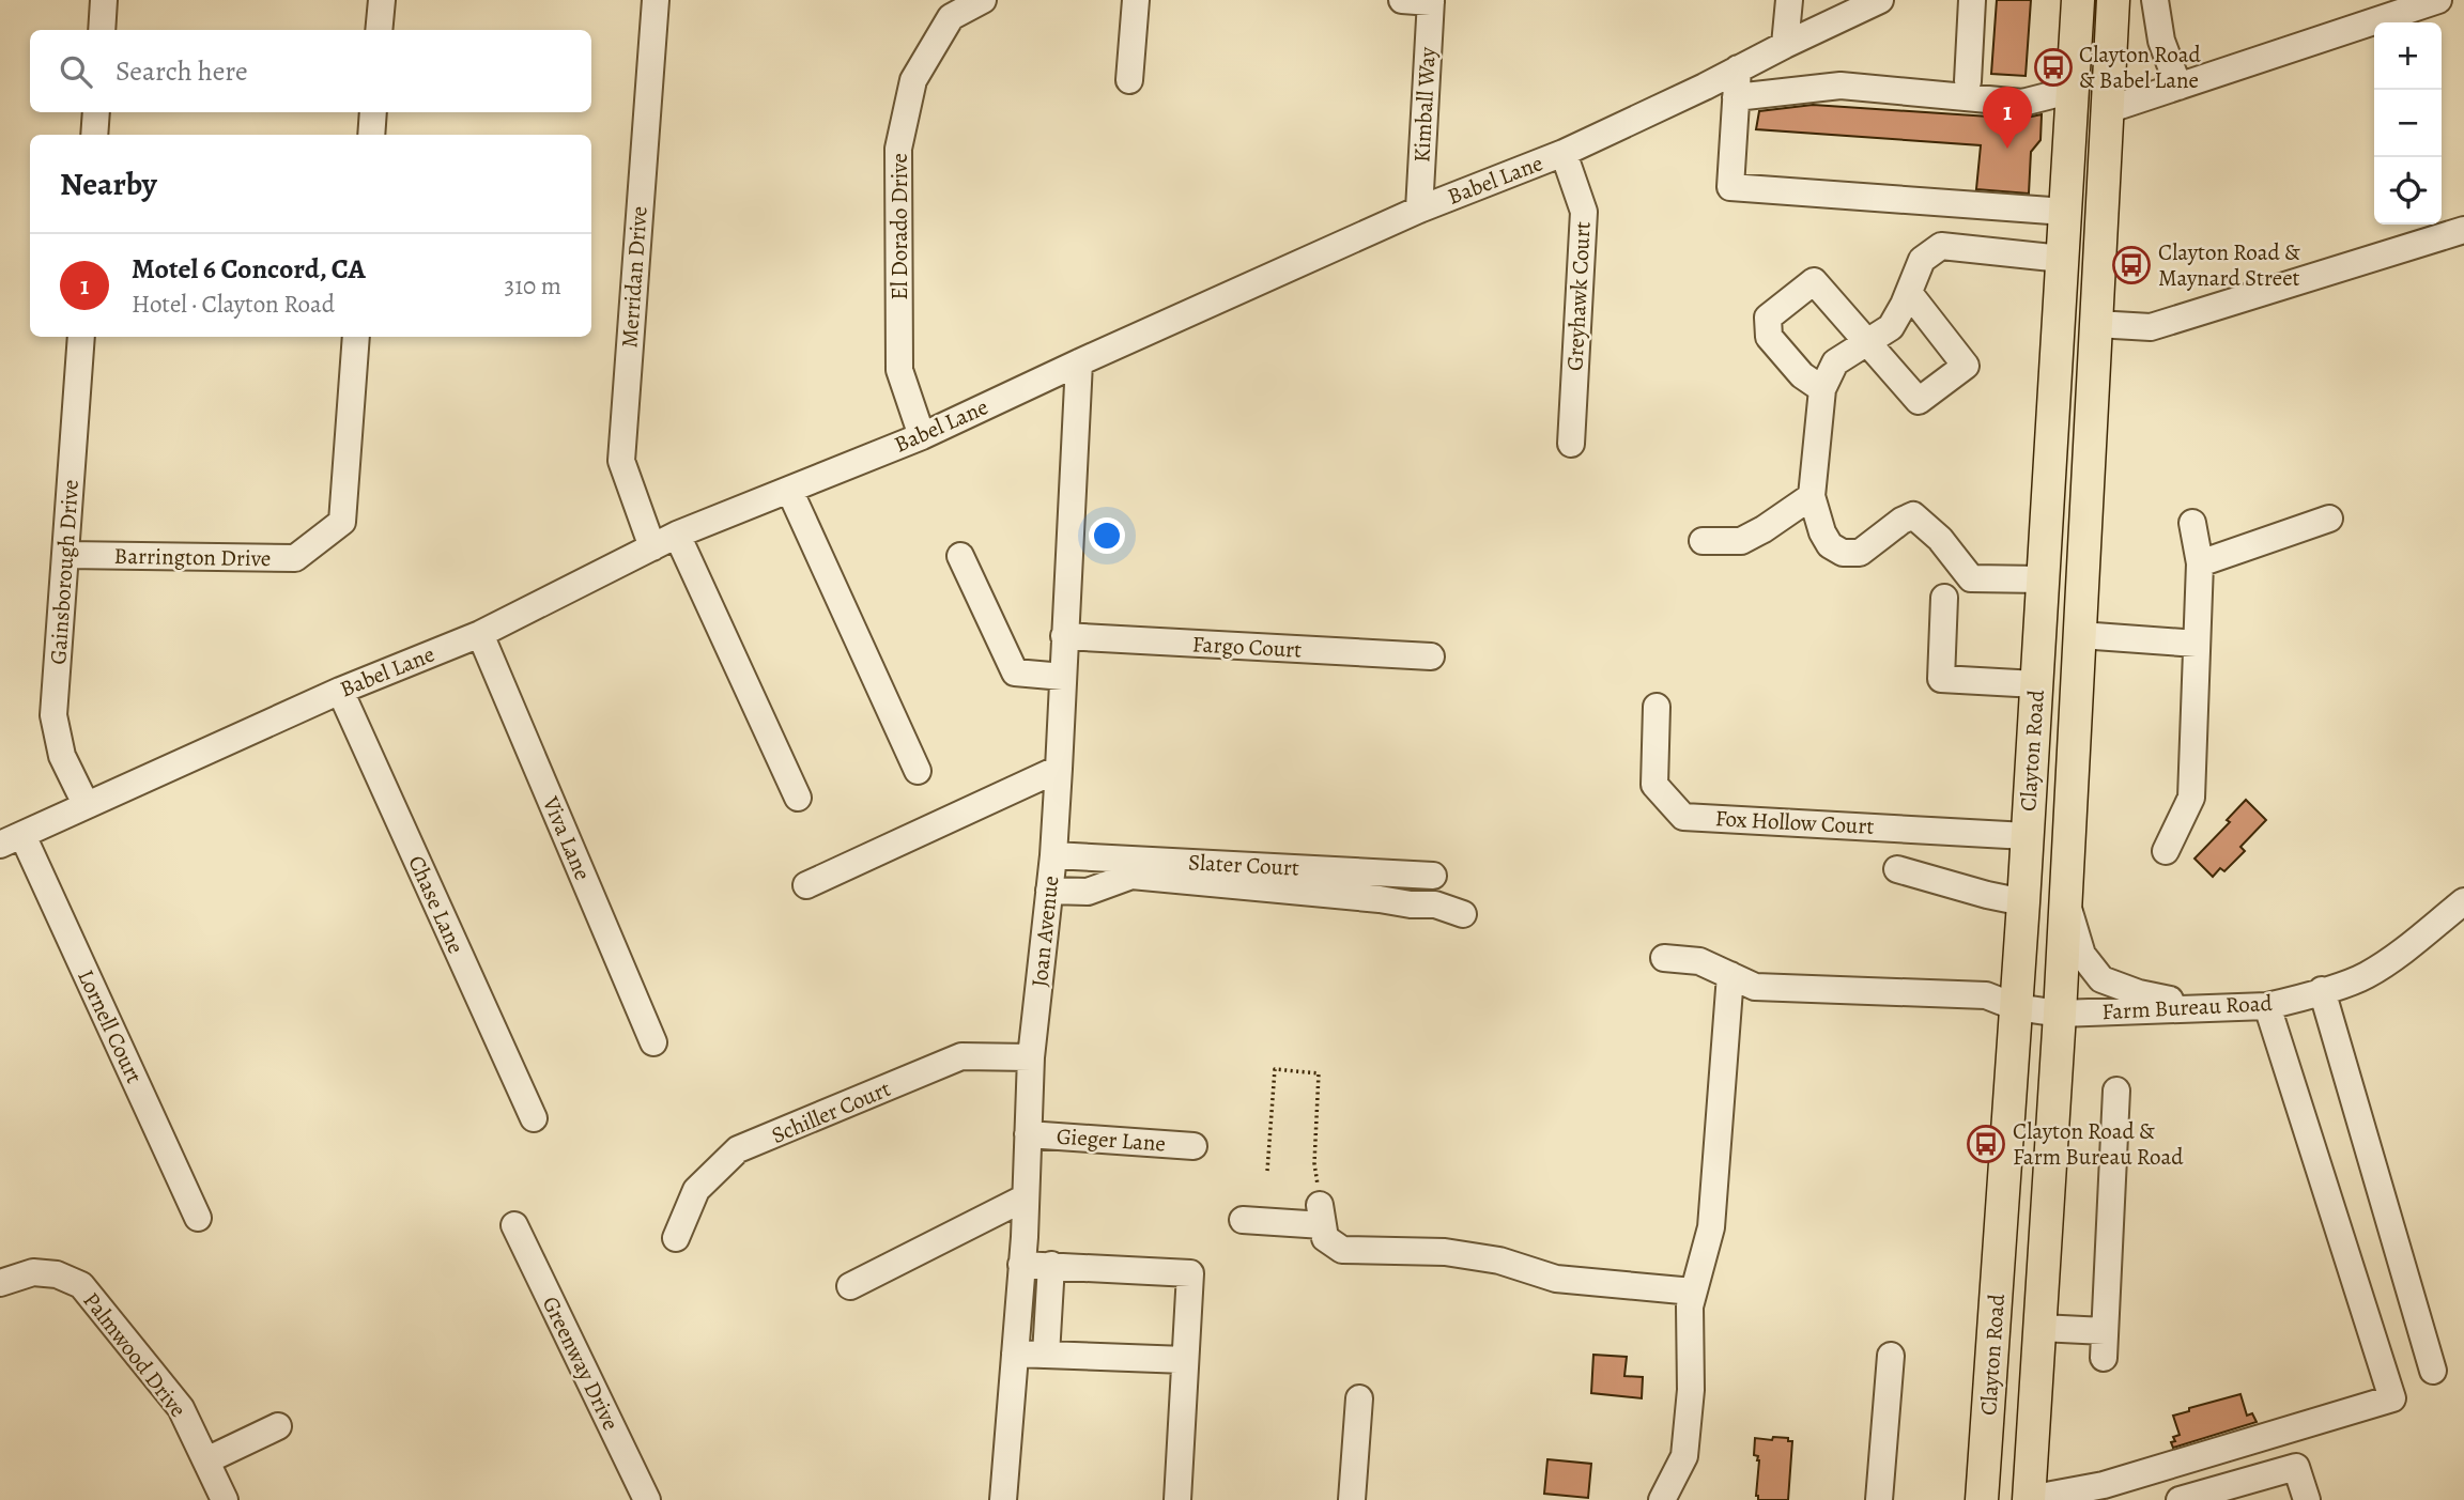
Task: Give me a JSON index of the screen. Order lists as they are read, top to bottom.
{
  "streets": {
    "main road": ["Clayton Road"],
    "street": [
      "Kimball Way",
      "Babel Lane",
      "El Dorado Drive",
      "Merridan Drive",
      "Greyhawk Court",
      "Barrington Drive",
      "Gainsborough Drive",
      "Fargo Court",
      "Fox Hollow Court",
      "Viva Lane",
      "Slater Court",
      "Chase Lane",
      "Joan Avenue",
      "Farm Bureau Road",
      "Lornell Court",
      "Schiller Court",
      "Gieger Lane",
      "Palmwood Drive",
      "Greenway Drive"
    ]
  },
  "crossings": [
    ["Kimball Way", "Babel Lane"],
    ["Babel Lane", "El Dorado Drive"],
    ["Babel Lane", "Merridan Drive"],
    ["Babel Lane", "Greyhawk Court"],
    ["Babel Lane", "Gainsborough Drive"],
    ["Babel Lane", "Viva Lane"],
    ["Babel Lane", "Chase Lane"],
    ["Babel Lane", "Joan Avenue"],
    ["Babel Lane", "Lornell Court"],
    ["Barrington Drive", "Gainsborough Drive"],
    ["Fargo Court", "Joan Avenue"],
    ["Clayton Road", "Fox Hollow Court"],
    ["Clayton Road", "Farm Bureau Road"],
    ["Slater Court", "Joan Avenue"],
    ["Joan Avenue", "Schiller Court"],
    ["Joan Avenue", "Gieger Lane"]
  ],
  "places": {
    "bus stop": ["Clayton Road & Babel Lane", "Clayton Road & Maynard Street", "Clayton Road & Farm Bureau Road"]
  },
  "page": {
    "map_buttons": ["+", "−"],
    "search": "Search here",
    "pins": "1",
    "heading": "Nearby",
    "list": [
      {
        "mark": "1",
        "name": "Motel 6 Concord, CA",
        "note": "Hotel · Clayton Road",
        "value": "310 m"
      }
    ]
  }
}
